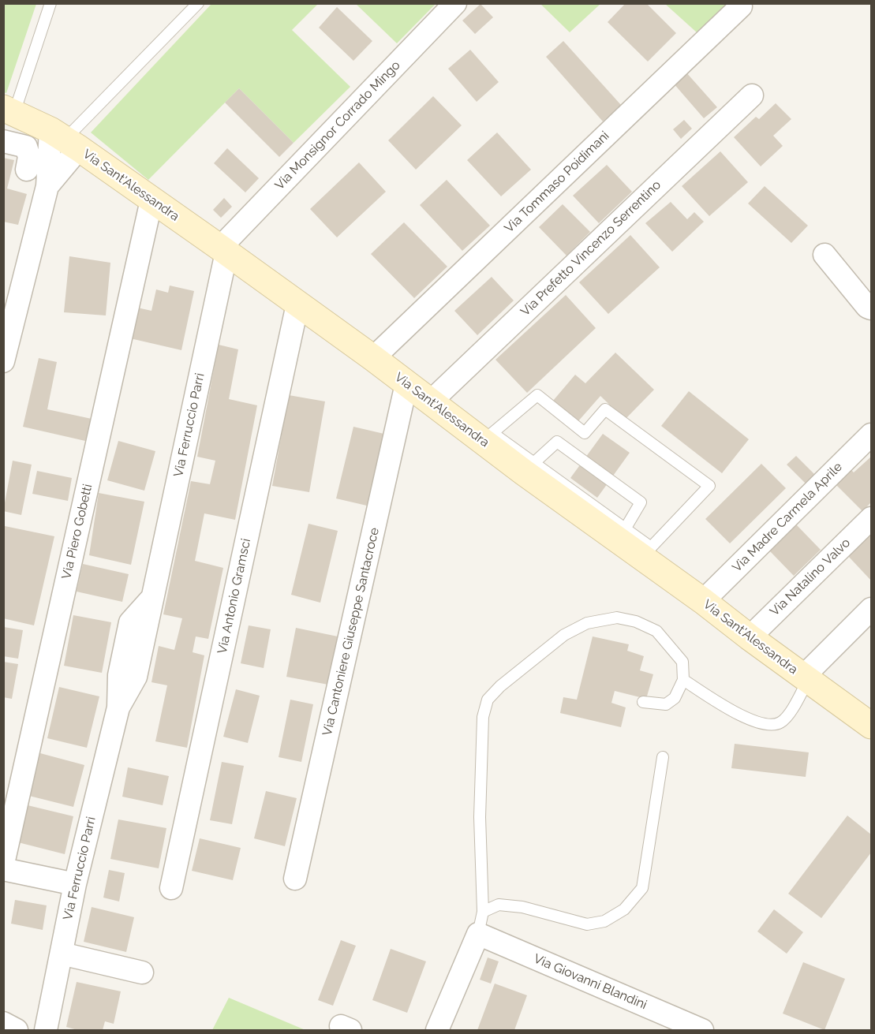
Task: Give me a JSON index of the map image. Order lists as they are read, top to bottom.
{
  "streets": {
    "street": [
      "Via Monsignor Corrado Mingo",
      "Via Tommaso Poidimani",
      "Via Sant'Alessandra",
      "Via Prefetto Vincenzo Serrentino",
      "Via Ferruccio Parri",
      "Via Madre Carmela Aprile",
      "Via Piero Gobetti",
      "Via Natalino Valvo",
      "Via Antonio Gramsci",
      "Via Cantoniere Giuseppe Santacroce",
      "Via Giovanni Blandini"
    ]
  },
  "crossings": [
    ["Via Monsignor Corrado Mingo", "Via Sant'Alessandra"],
    ["Via Monsignor Corrado Mingo", "Via Ferruccio Parri"],
    ["Via Tommaso Poidimani", "Via Sant'Alessandra"],
    ["Via Sant'Alessandra", "Via Prefetto Vincenzo Serrentino"],
    ["Via Sant'Alessandra", "Via Ferruccio Parri"],
    ["Via Sant'Alessandra", "Via Madre Carmela Aprile"],
    ["Via Sant'Alessandra", "Via Piero Gobetti"],
    ["Via Sant'Alessandra", "Via Natalino Valvo"],
    ["Via Sant'Alessandra", "Via Antonio Gramsci"],
    ["Via Sant'Alessandra", "Via Cantoniere Giuseppe Santacroce"]
  ]
}
